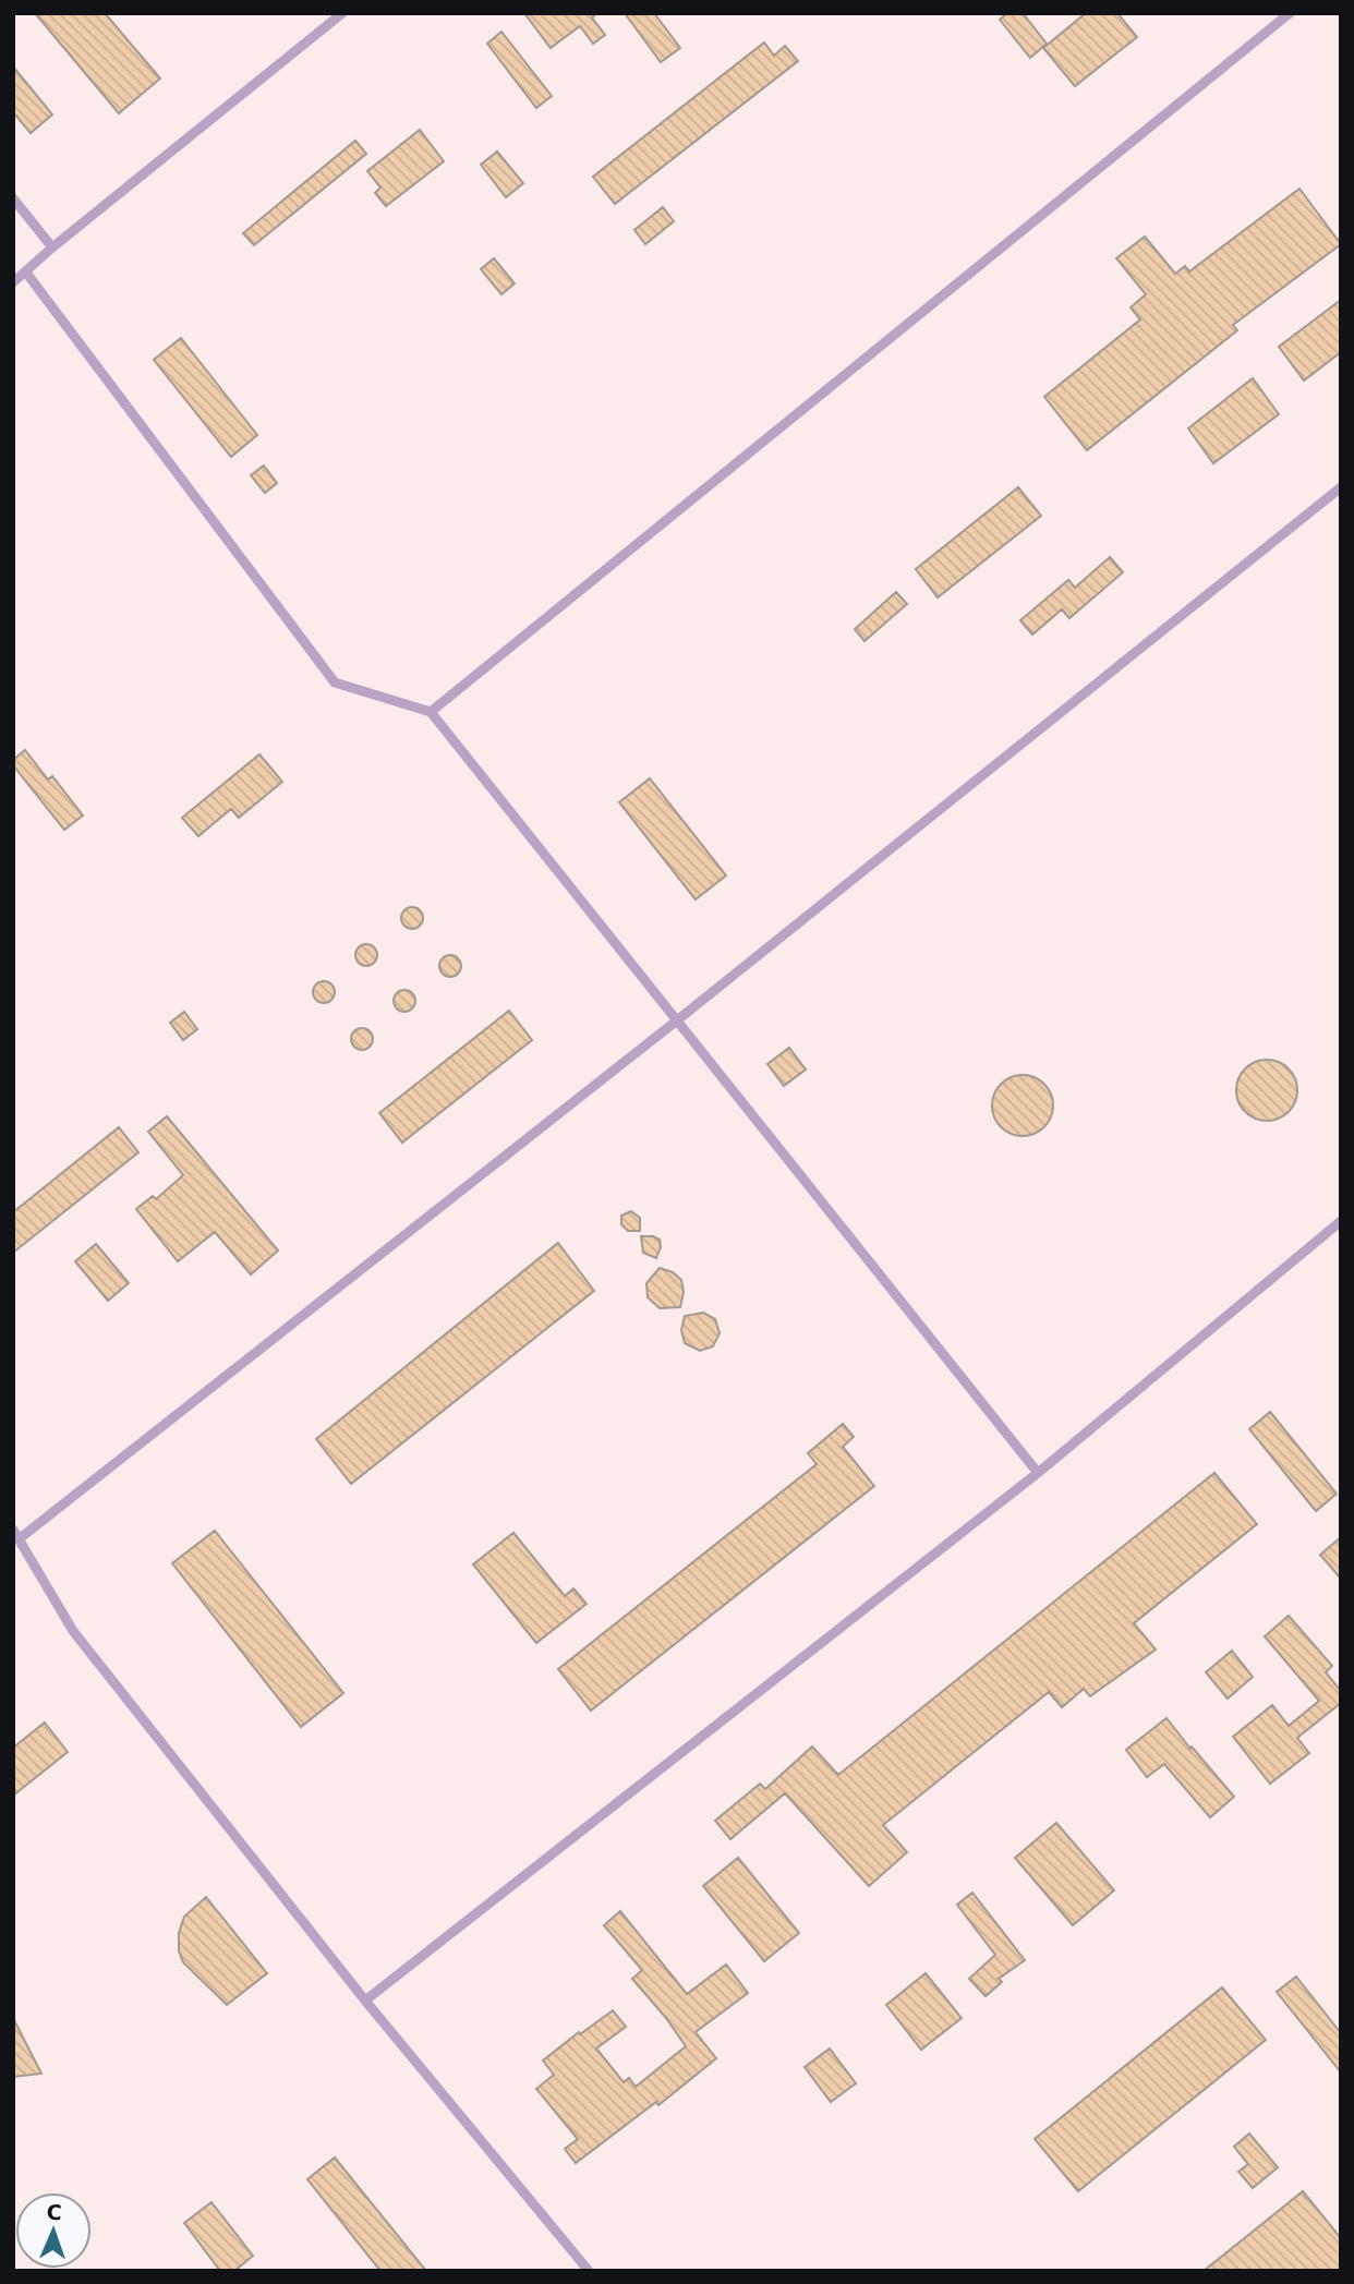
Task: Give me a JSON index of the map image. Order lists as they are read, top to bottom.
{
  "north": "top"
}
